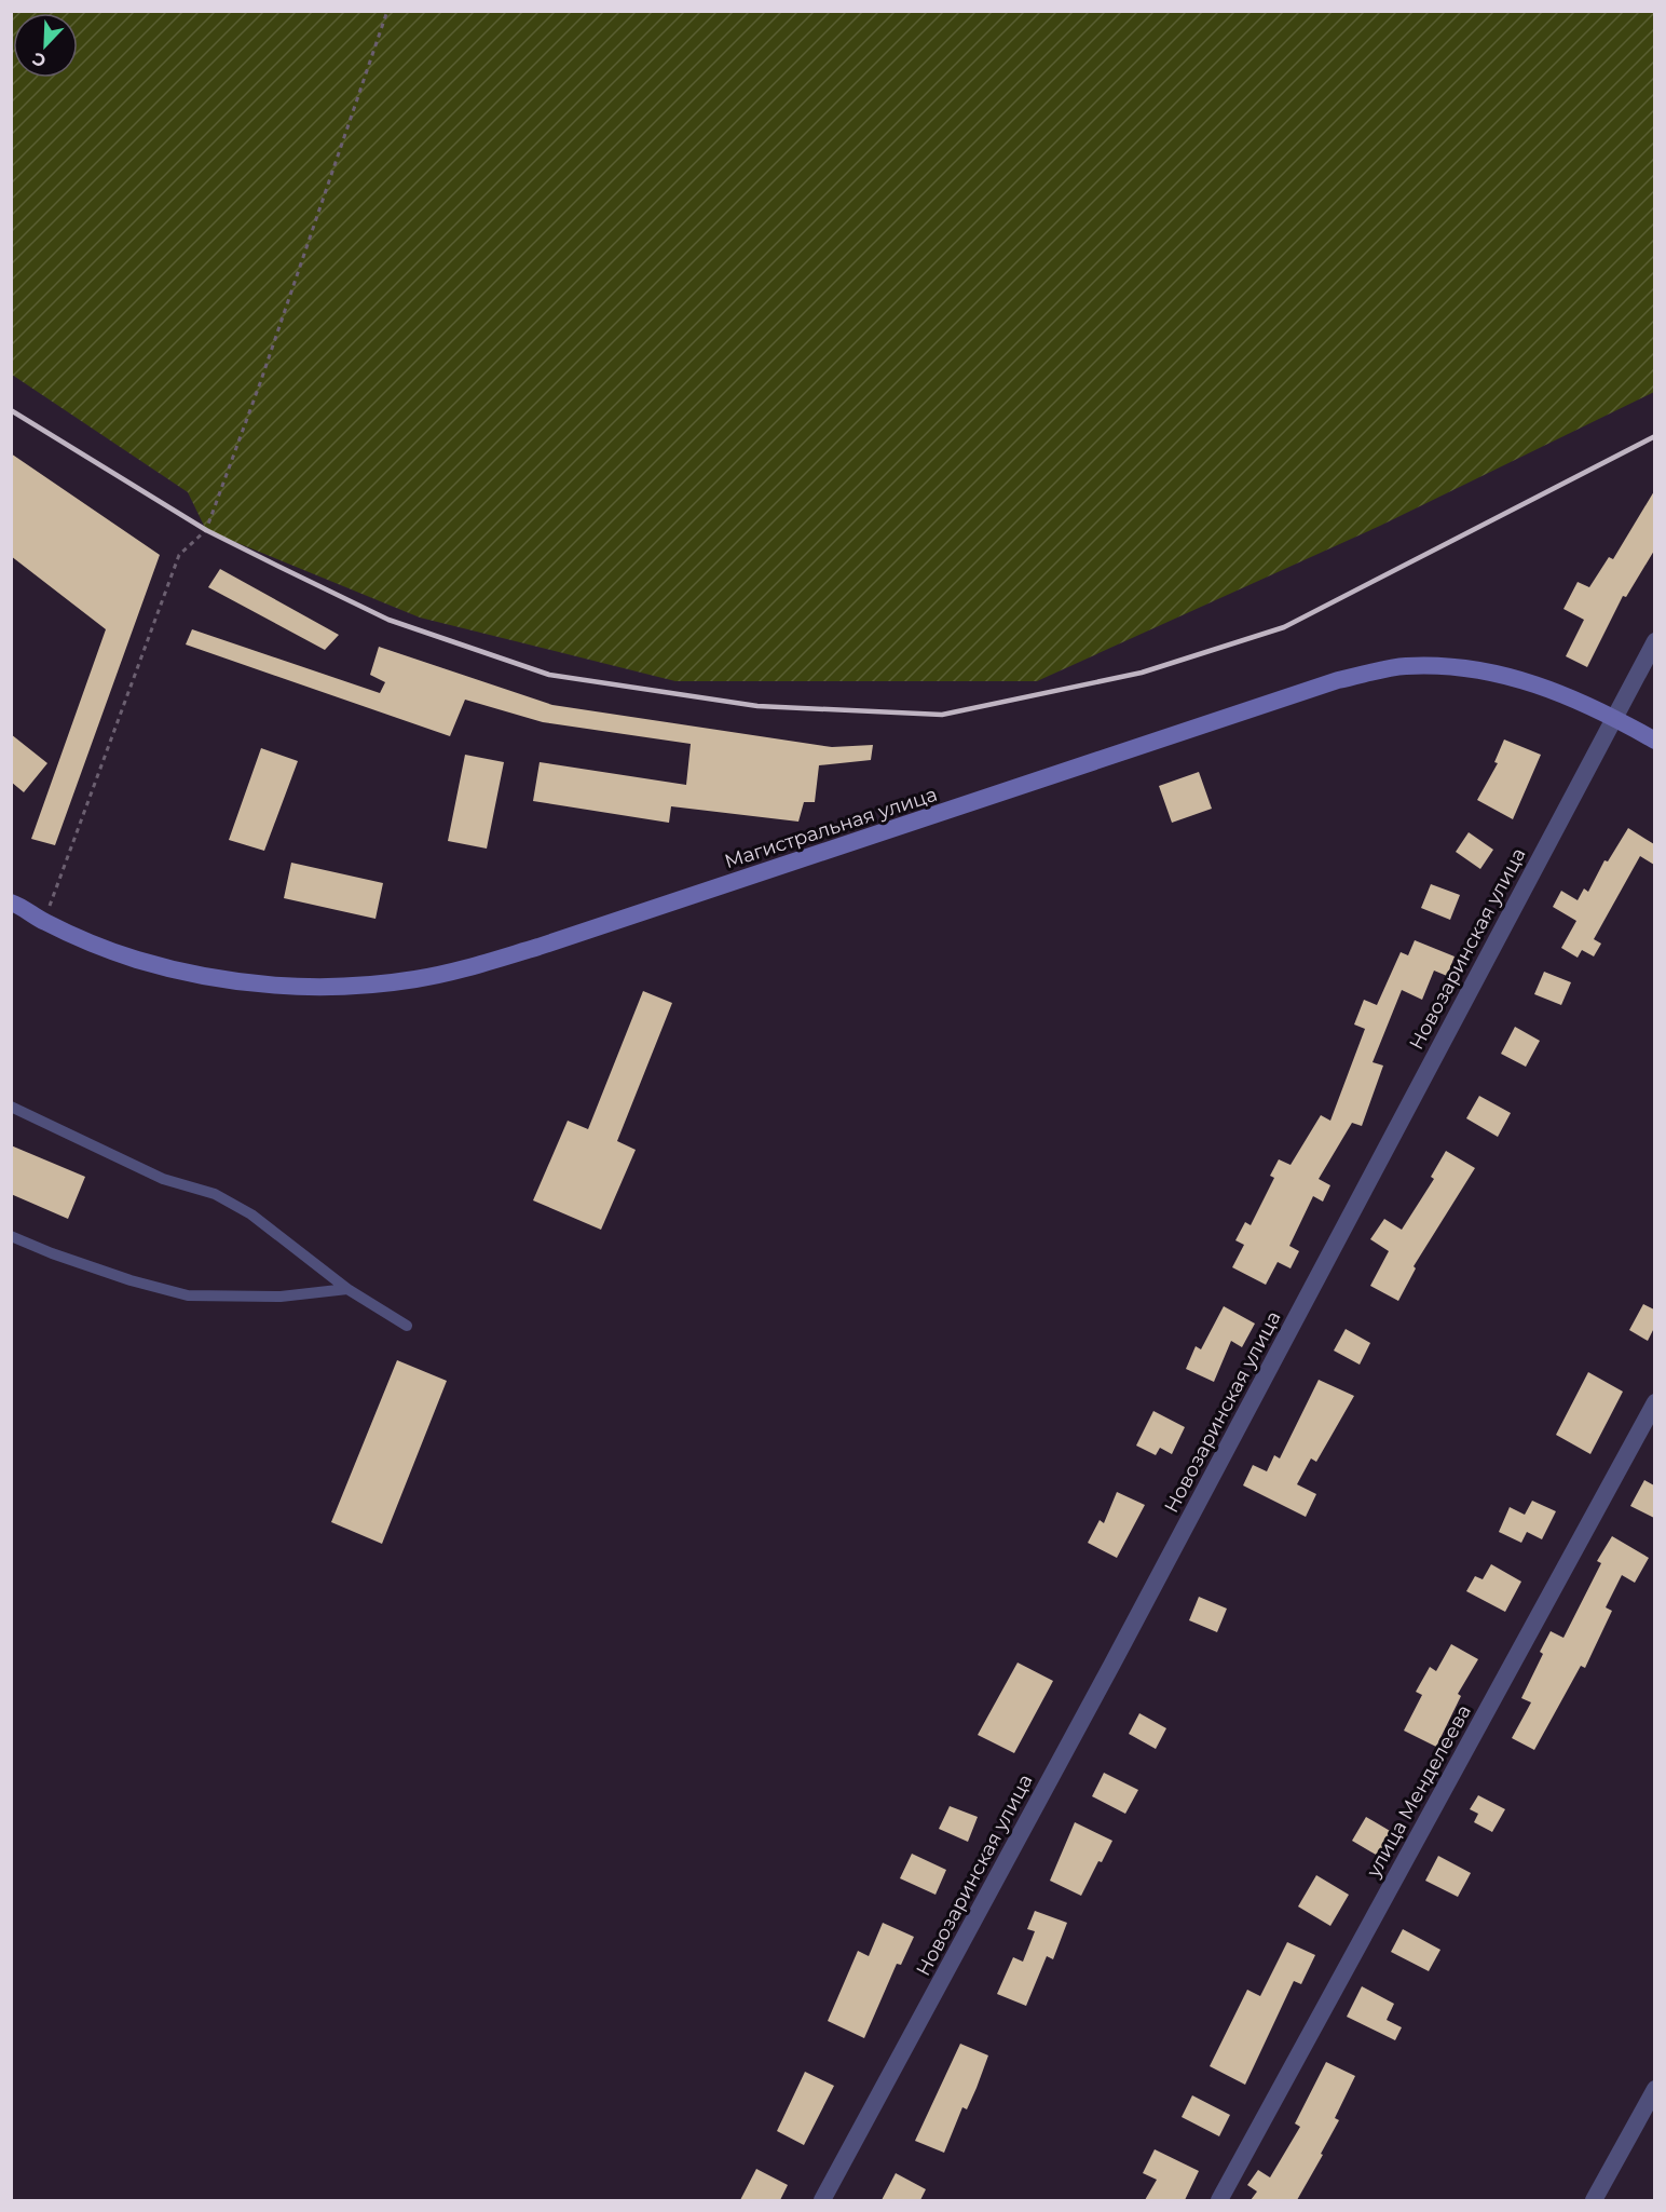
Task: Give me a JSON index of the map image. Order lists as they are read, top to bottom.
{
  "streets": {
    "main road": ["Магистральная улица"],
    "street": ["Новозаринская улица", "улица Менделеева"]
  },
  "crossings": [
    ["Магистральная улица", "Новозаринская улица"]
  ],
  "north": "bottom left"
}
